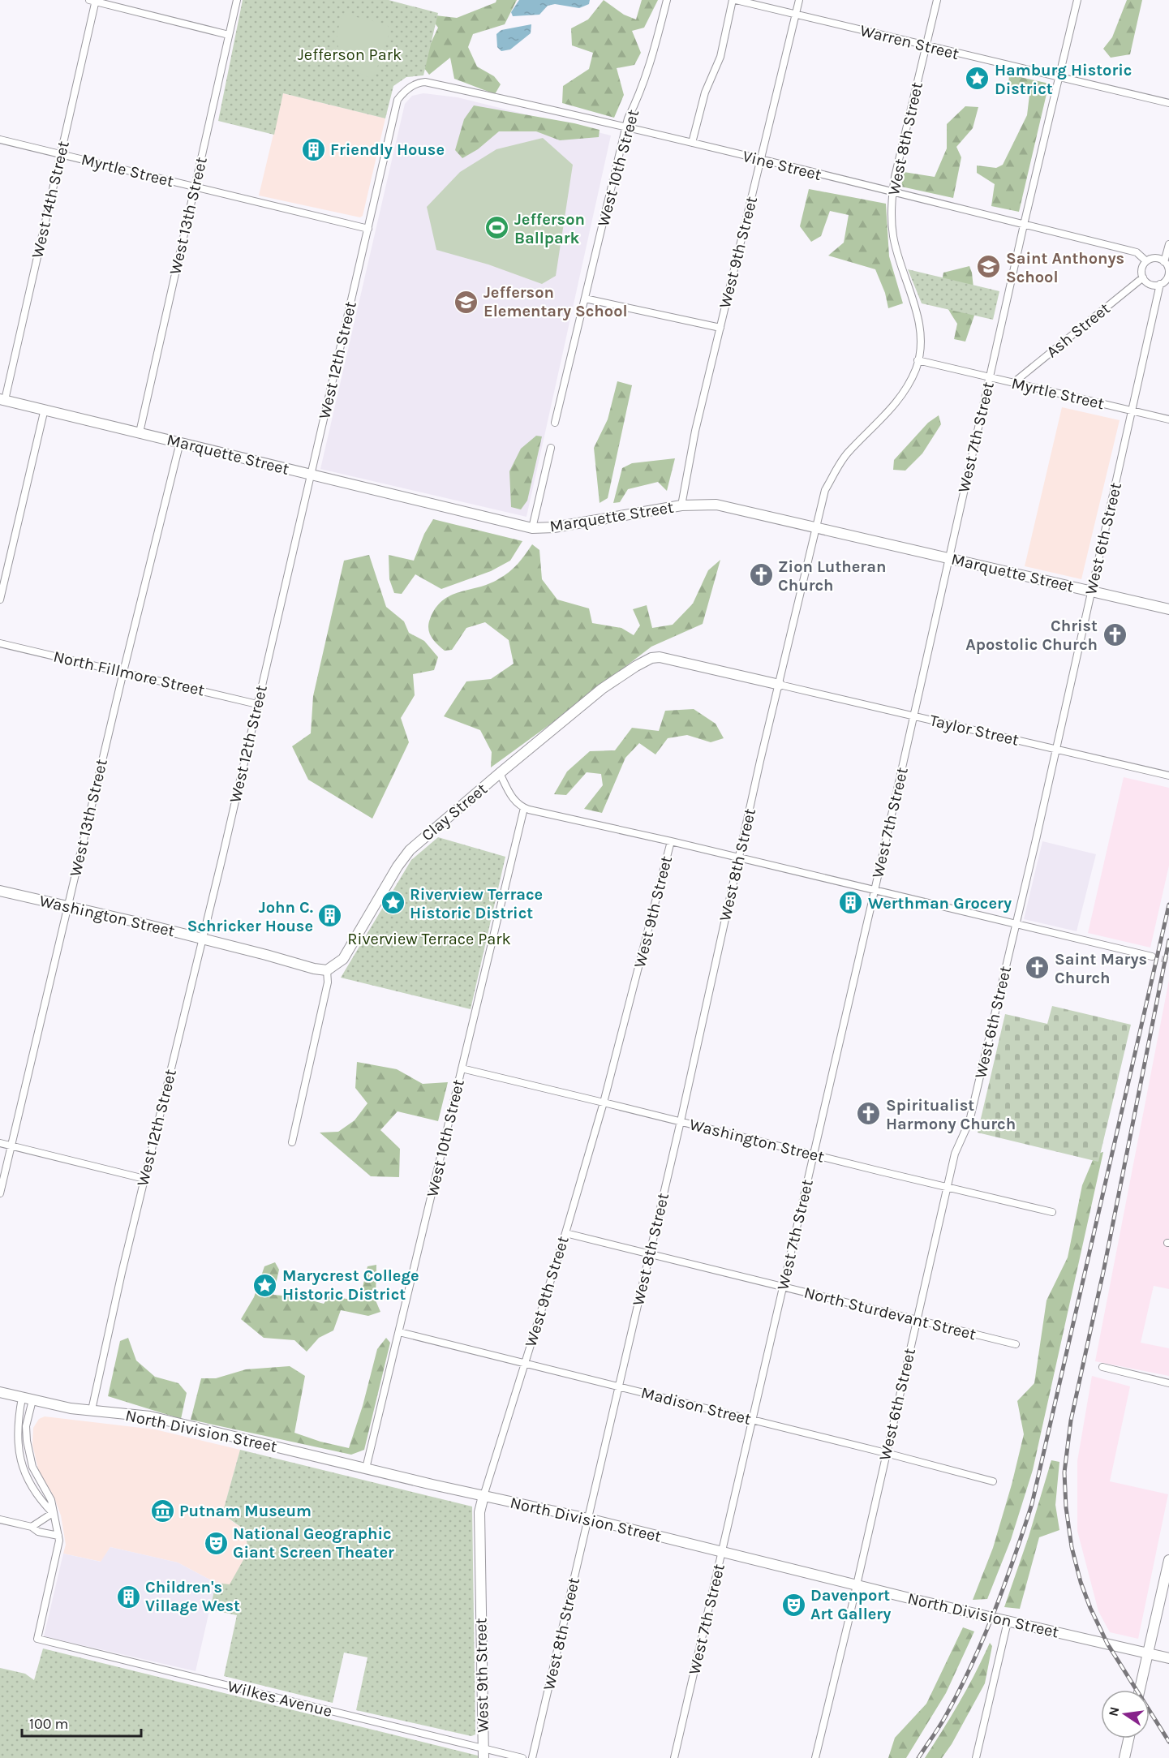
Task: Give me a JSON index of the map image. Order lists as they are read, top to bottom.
{
  "streets": {
    "street": [
      "Warren Street",
      "West 8th Street",
      "Vine Street",
      "West 10th Street",
      "Myrtle Street",
      "West 14th Street",
      "West 13th Street",
      "West 9th Street",
      "Ash Street",
      "West 12th Street",
      "West 7th Street",
      "Marquette Street",
      "West 6th Street",
      "North Fillmore Street",
      "Taylor Street",
      "Clay Street",
      "Washington Street",
      "North Sturdevant Street",
      "Madison Street",
      "North Division Street",
      "Wilkes Avenue"
    ]
  },
  "crossings": [
    ["Warren Street", "West 8th Street"],
    ["Warren Street", "West 9th Street"],
    ["Warren Street", "West 7th Street"],
    ["West 8th Street", "Vine Street"],
    ["West 8th Street", "Myrtle Street"],
    ["West 8th Street", "Marquette Street"],
    ["West 8th Street", "Taylor Street"],
    ["West 8th Street", "Clay Street"],
    ["West 8th Street", "Washington Street"],
    ["West 8th Street", "North Sturdevant Street"],
    ["West 8th Street", "Madison Street"],
    ["West 8th Street", "North Division Street"],
    ["Vine Street", "West 10th Street"],
    ["Vine Street", "West 9th Street"],
    ["Vine Street", "Ash Street"],
    ["Vine Street", "West 12th Street"],
    ["Vine Street", "West 7th Street"],
    ["Vine Street", "West 6th Street"],
    ["West 10th Street", "Washington Street"],
    ["West 10th Street", "Madison Street"],
    ["West 10th Street", "North Division Street"],
    ["Myrtle Street", "West 14th Street"],
    ["Myrtle Street", "West 13th Street"],
    ["Myrtle Street", "Ash Street"],
    ["Myrtle Street", "West 12th Street"],
    ["Myrtle Street", "West 7th Street"],
    ["Myrtle Street", "West 6th Street"],
    ["West 14th Street", "Marquette Street"],
    ["West 13th Street", "Marquette Street"],
    ["West 13th Street", "North Fillmore Street"],
    ["West 13th Street", "Washington Street"],
    ["West 9th Street", "Marquette Street"],
    ["West 9th Street", "Washington Street"],
    ["West 9th Street", "North Sturdevant Street"],
    ["West 9th Street", "Madison Street"],
    ["West 9th Street", "North Division Street"],
    ["West 9th Street", "Wilkes Avenue"],
    ["Ash Street", "West 6th Street"],
    ["West 12th Street", "Marquette Street"],
    ["West 12th Street", "North Fillmore Street"],
    ["West 12th Street", "Washington Street"],
    ["West 12th Street", "North Division Street"],
    ["West 7th Street", "Marquette Street"],
    ["West 7th Street", "Taylor Street"],
    ["West 7th Street", "Washington Street"],
    ["West 7th Street", "North Sturdevant Street"],
    ["West 7th Street", "Madison Street"],
    ["West 7th Street", "North Division Street"],
    ["Marquette Street", "West 6th Street"],
    ["West 6th Street", "Taylor Street"],
    ["West 6th Street", "Washington Street"],
    ["West 6th Street", "North Sturdevant Street"],
    ["West 6th Street", "Madison Street"],
    ["West 6th Street", "North Division Street"],
    ["Taylor Street", "Clay Street"],
    ["Clay Street", "Washington Street"]
  ],
  "parks": ["Jefferson Park", "Riverview Terrace Park"],
  "places": {
    "place": ["Hamburg Historic District", "Riverview Terrace Historic District", "Marycrest College Historic District"],
    "building": [
      "Friendly House",
      "Werthman Grocery",
      "John C. Schricker House",
      "Children's Village West"
    ],
    "sports": ["Jefferson Ballpark"],
    "school or university": ["Saint Anthonys School", "Jefferson Elementary School"],
    "church": [
      "Zion Lutheran Church",
      "Christ Apostolic Church",
      "Saint Marys Church",
      "Spiritualist Harmony Church"
    ],
    "museum": ["Putnam Museum"],
    "theatre": ["National Geographic Giant Screen Theater", "Davenport Art Gallery"]
  },
  "scale_bar": "100 m",
  "north": "left"
}
